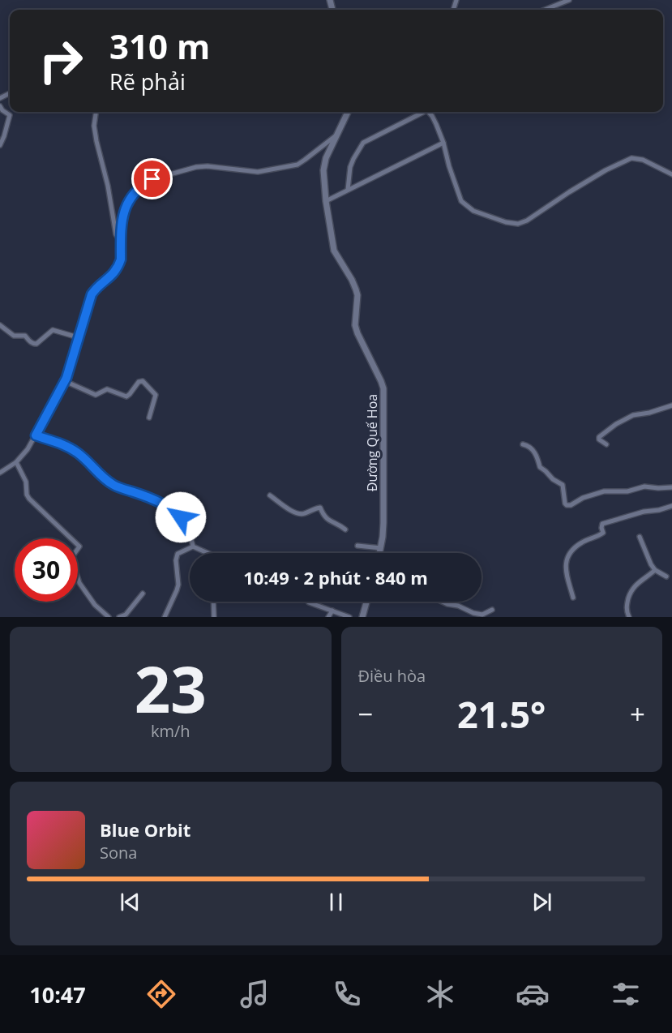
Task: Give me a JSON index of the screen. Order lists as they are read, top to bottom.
{
  "streets": {
    "street": ["Đường Quế Hoa"]
  },
  "page": {
    "turn": ["310 m", "Rẽ phải"],
    "limit": "30",
    "trip": "10:49 · 2 phút · 840 m",
    "tile": [
      ["23", "km/h"],
      "Điều hòa"
    ],
    "heat": ["−", "21.5°", "+"],
    "song": ["Blue Orbit", "Sona"],
    "tabs": "10:47"
  }
}
